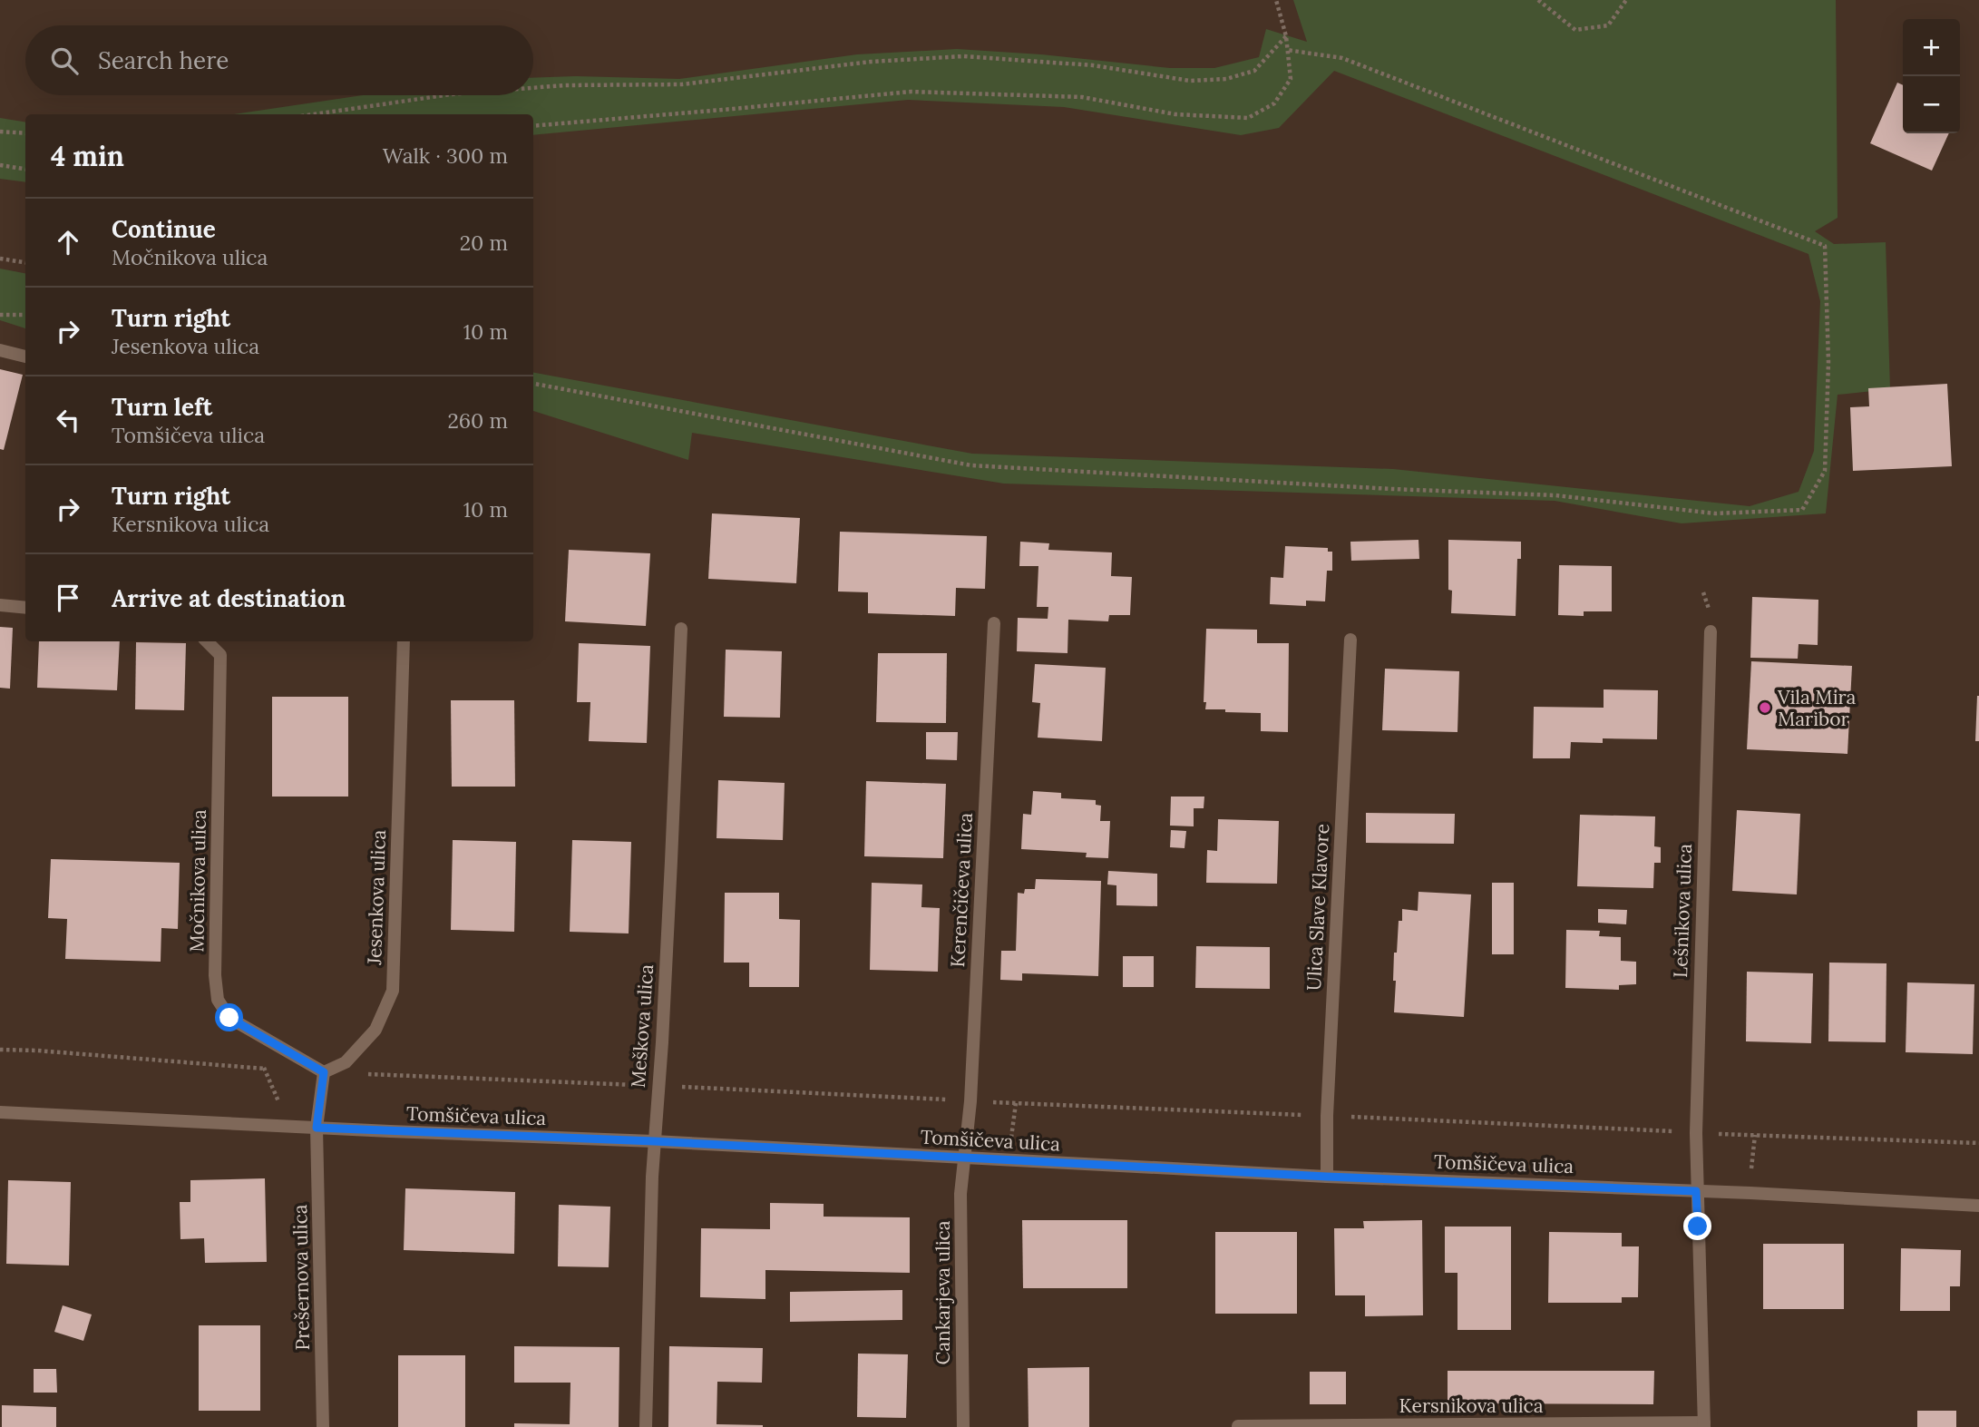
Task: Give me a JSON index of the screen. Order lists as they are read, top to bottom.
{
  "streets": {
    "street": [
      "Močnikova ulica",
      "Kerenčičeva ulica",
      "Jesenkova ulica",
      "Ulica Slave Klavore",
      "Lešnikova ulica",
      "Meškova ulica",
      "Tomšičeva ulica",
      "Prešernova ulica",
      "Cankarjeva ulica",
      "Kersnikova ulica"
    ]
  },
  "crossings": [
    ["Močnikova ulica", "Jesenkova ulica"],
    ["Kerenčičeva ulica", "Tomšičeva ulica"],
    ["Kerenčičeva ulica", "Cankarjeva ulica"],
    ["Ulica Slave Klavore", "Tomšičeva ulica"],
    ["Lešnikova ulica", "Tomšičeva ulica"],
    ["Lešnikova ulica", "Kersnikova ulica"],
    ["Meškova ulica", "Tomšičeva ulica"],
    ["Tomšičeva ulica", "Prešernova ulica"],
    ["Tomšičeva ulica", "Cankarjeva ulica"],
    ["Tomšičeva ulica", "Kersnikova ulica"]
  ],
  "places": ["Vila Mira Maribor"],
  "page": {
    "map_buttons": ["+", "−"],
    "search": "Search here",
    "heading": ["4 min", "Walk · 300 m"],
    "list": [
      ["Continue", "Močnikova ulica", "20 m"],
      ["Turn right", "Jesenkova ulica", "10 m"],
      ["Turn left", "Tomšičeva ulica", "260 m"],
      ["Turn right", "Kersnikova ulica", "10 m"],
      "Arrive at destination"
    ]
  }
}
